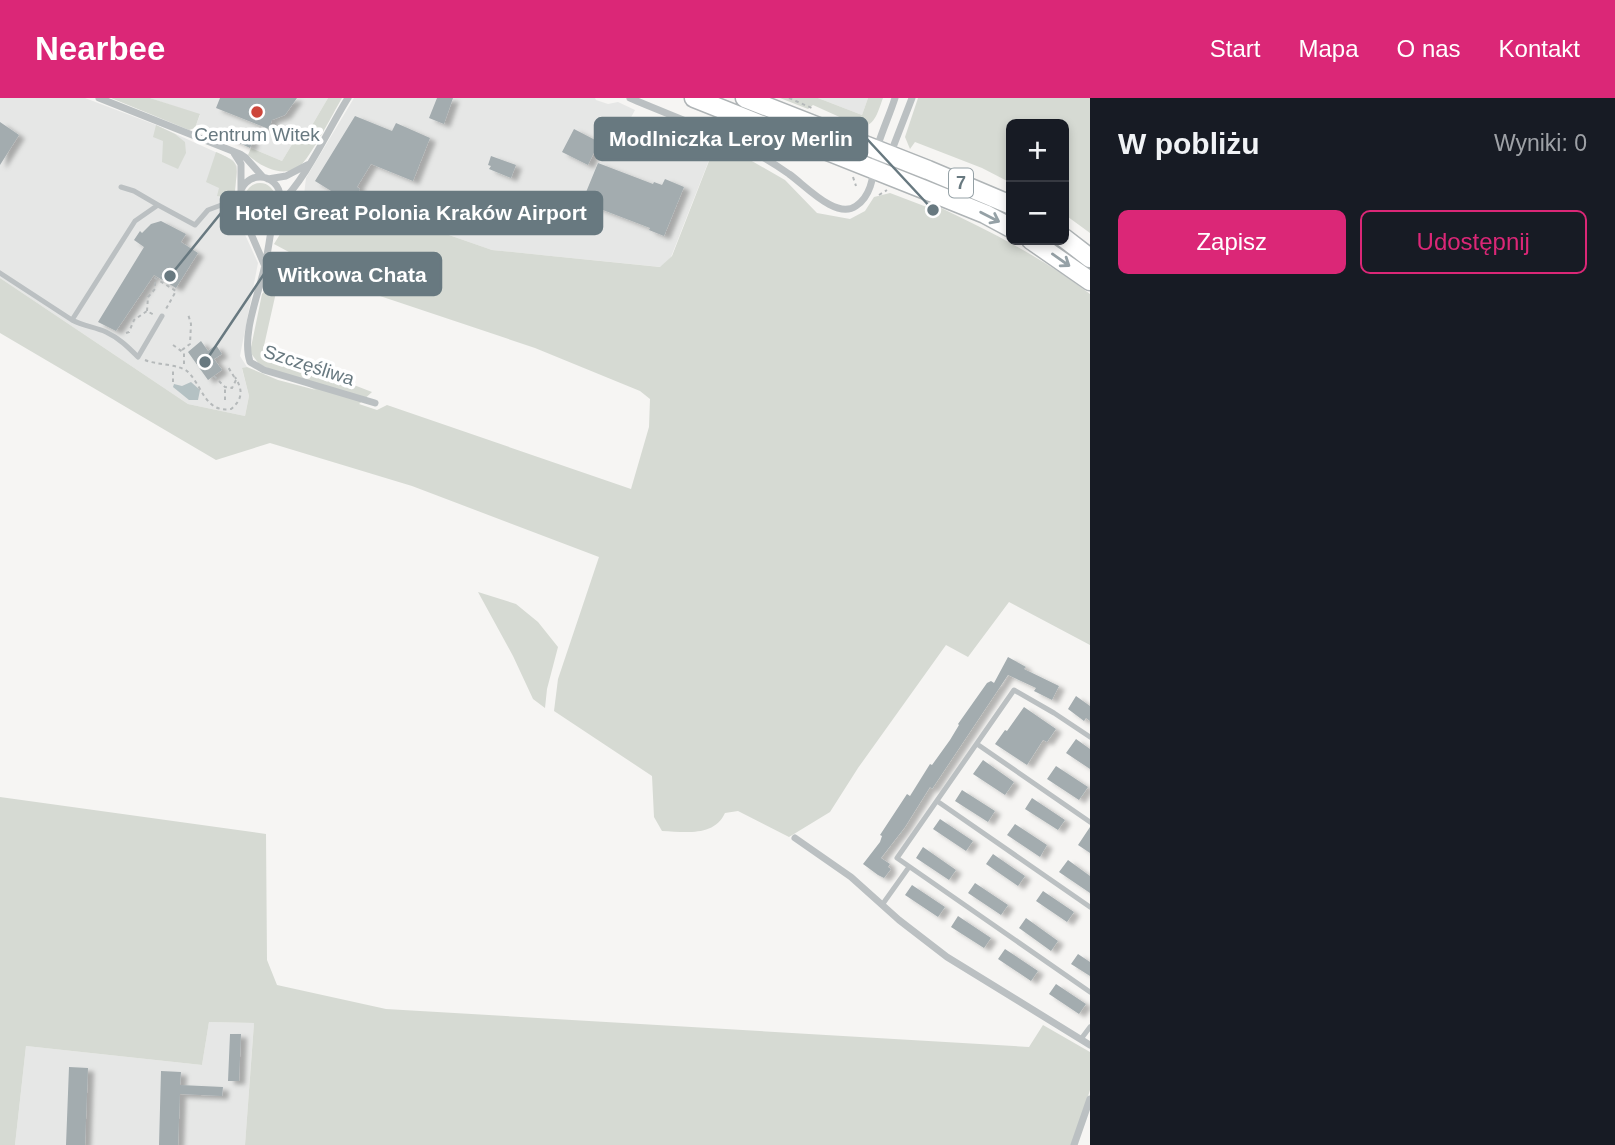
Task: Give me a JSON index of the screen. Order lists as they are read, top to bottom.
{
  "streets": {
    "main road": ["7"],
    "street": ["Szczęśliwa"]
  },
  "places": [
    "Centrum Witek",
    "Modlniczka Leroy Merlin",
    "Hotel Great Polonia Kraków Airport",
    "Witkowa Chata"
  ],
  "page": {
    "header": "Nearbee",
    "nav": [
      "Start",
      "Mapa",
      "O nas",
      "Kontakt"
    ],
    "heading": ["W pobliżu", "Wyniki: 0"],
    "map_buttons": ["+", "−"],
    "buttons": ["Zapisz", "Udostępnij"]
  }
}
